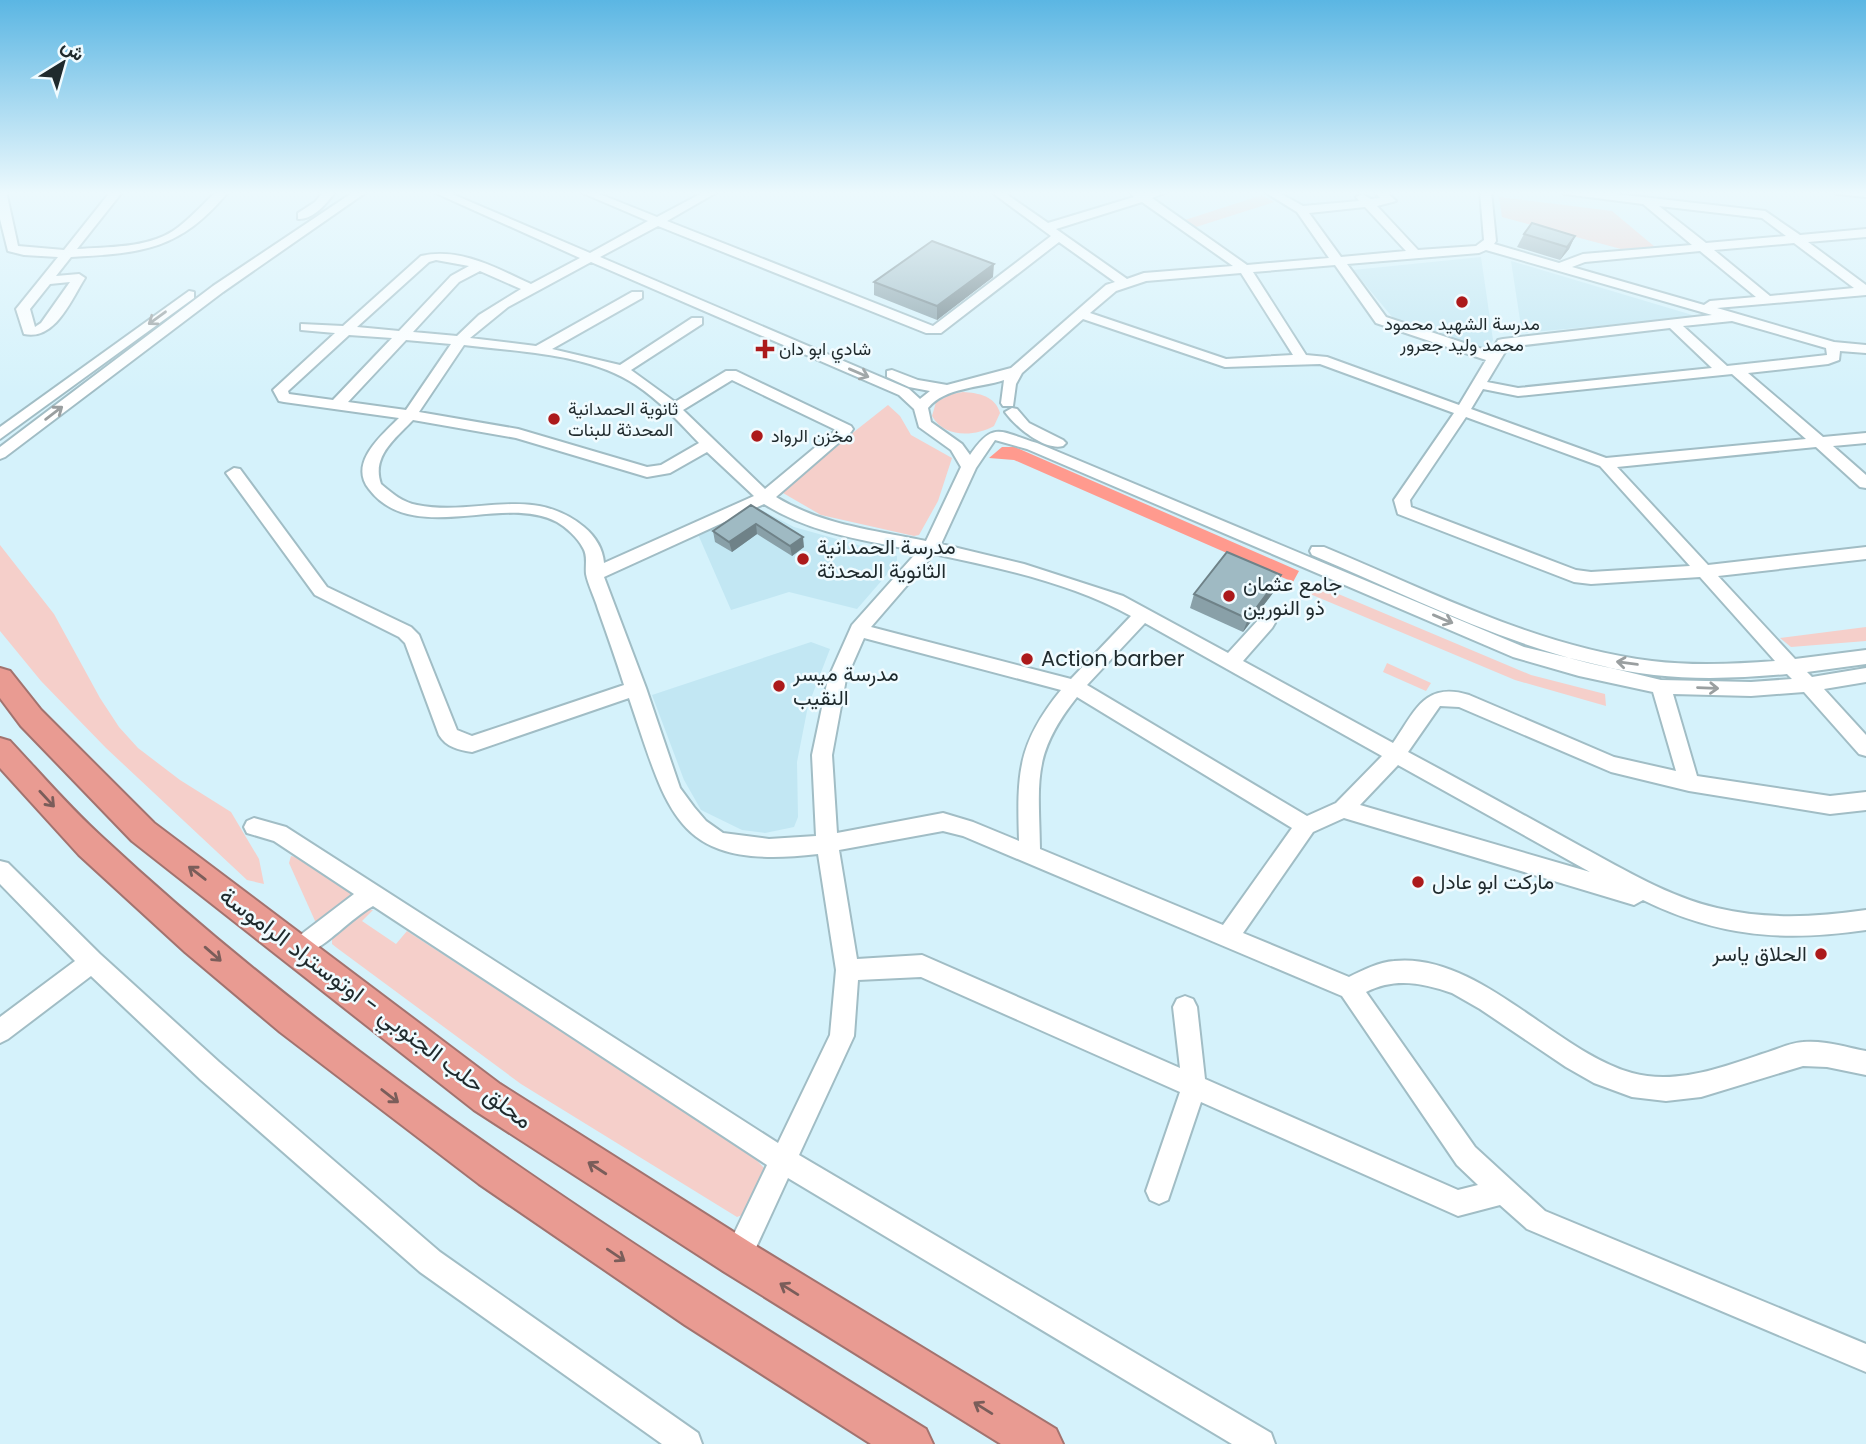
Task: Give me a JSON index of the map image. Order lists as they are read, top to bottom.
{
  "streets": {
    "highway": ["محلق حلب الجنوبي - اوتوستراد الراموسة"]
  },
  "places": {
    "other": [
      "مدرسة الشهيد محمود محمد وليد جعرور",
      "ثانوية الحمدانية المحدثة للبنات",
      "مخزن الرواد",
      "مدرسة الحمدانية الثانوية المحدثة",
      "جامع عثمان ذو النورين",
      "Action barber",
      "مدرسة ميسر النقيب",
      "ماركت ابو عادل",
      "الحلاق ياسر"
    ],
    "health": ["شادي ابو دان"]
  },
  "north": "top right"
}
